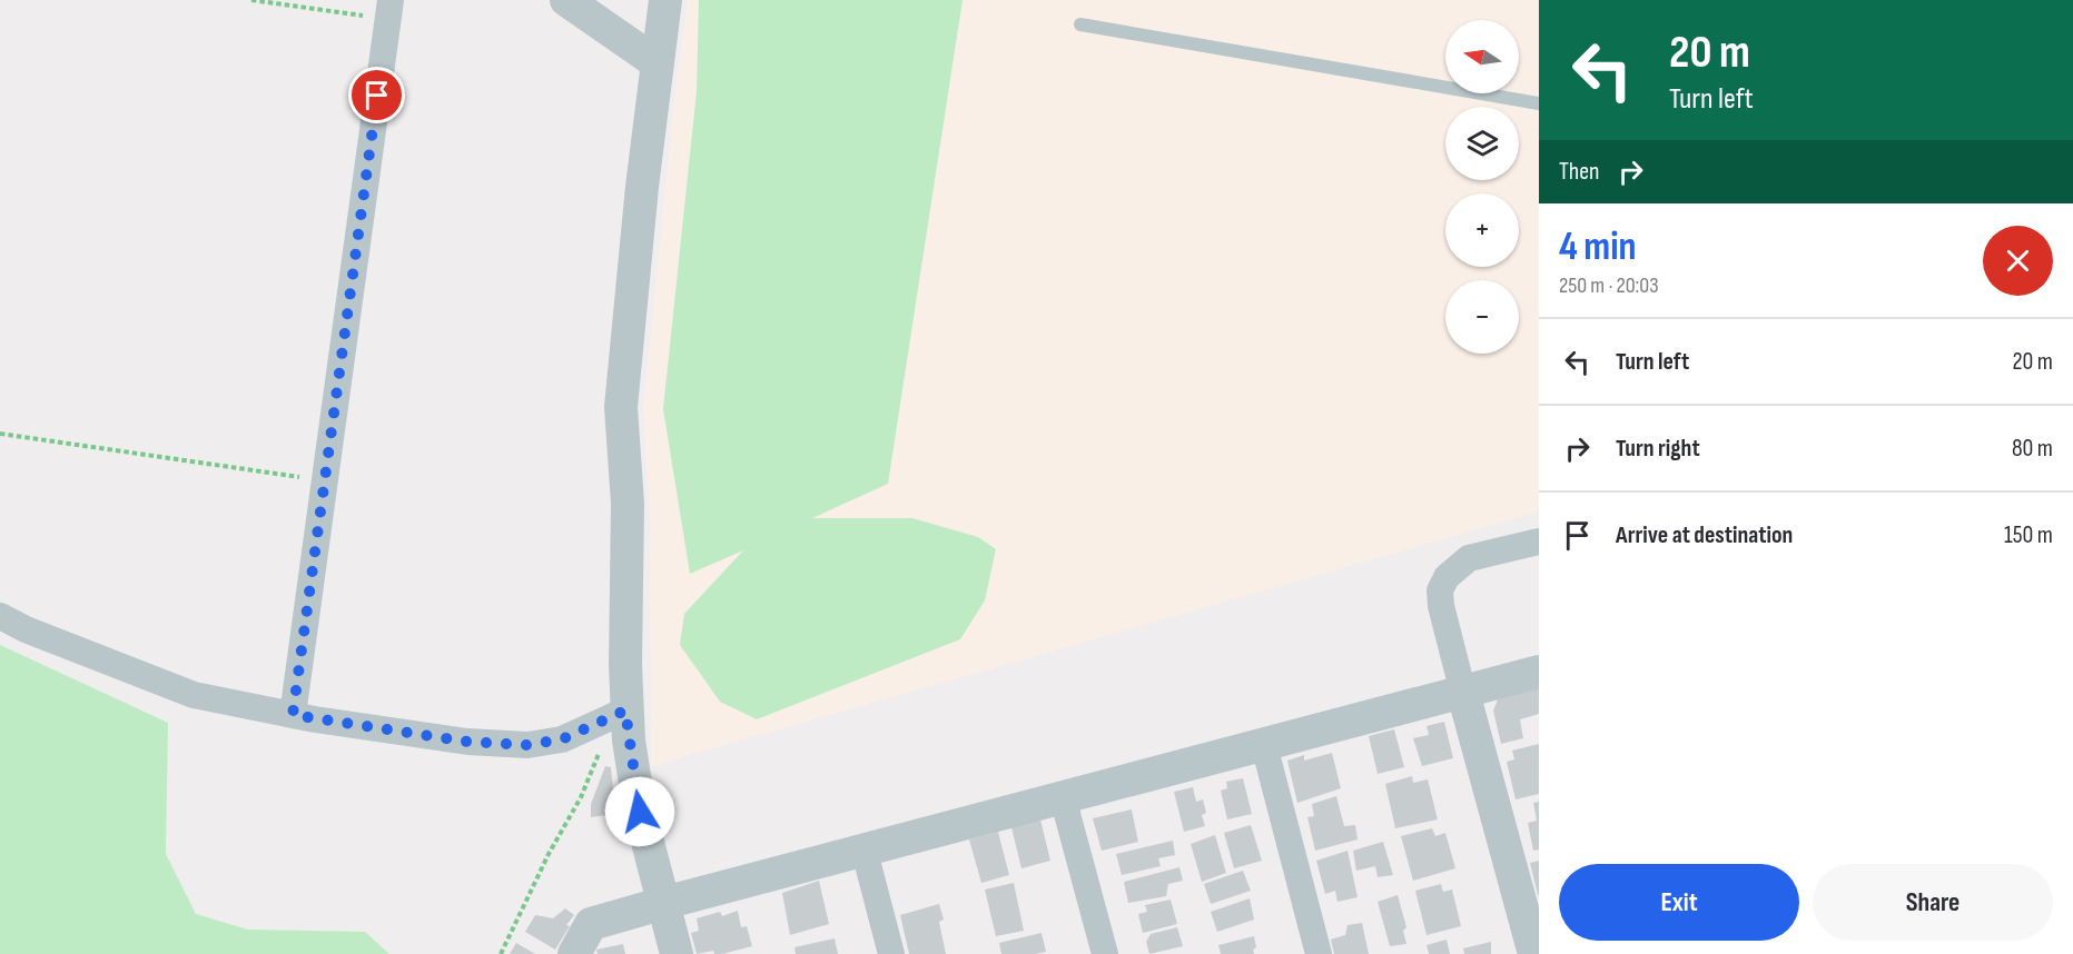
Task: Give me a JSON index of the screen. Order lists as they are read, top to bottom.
{
  "north": "left",
  "page": {
    "turn": ["20 m", "Turn left"],
    "map_buttons": ["+", "−"],
    "then": "Then",
    "heading": ["4 min", "250 m · 20:03"],
    "list": [
      {
        "name": "Turn left",
        "value": "20 m"
      },
      {
        "name": "Turn right",
        "value": "80 m"
      },
      {
        "name": "Arrive at destination",
        "value": "150 m"
      }
    ],
    "buttons": ["Exit", "Share"]
  }
}
